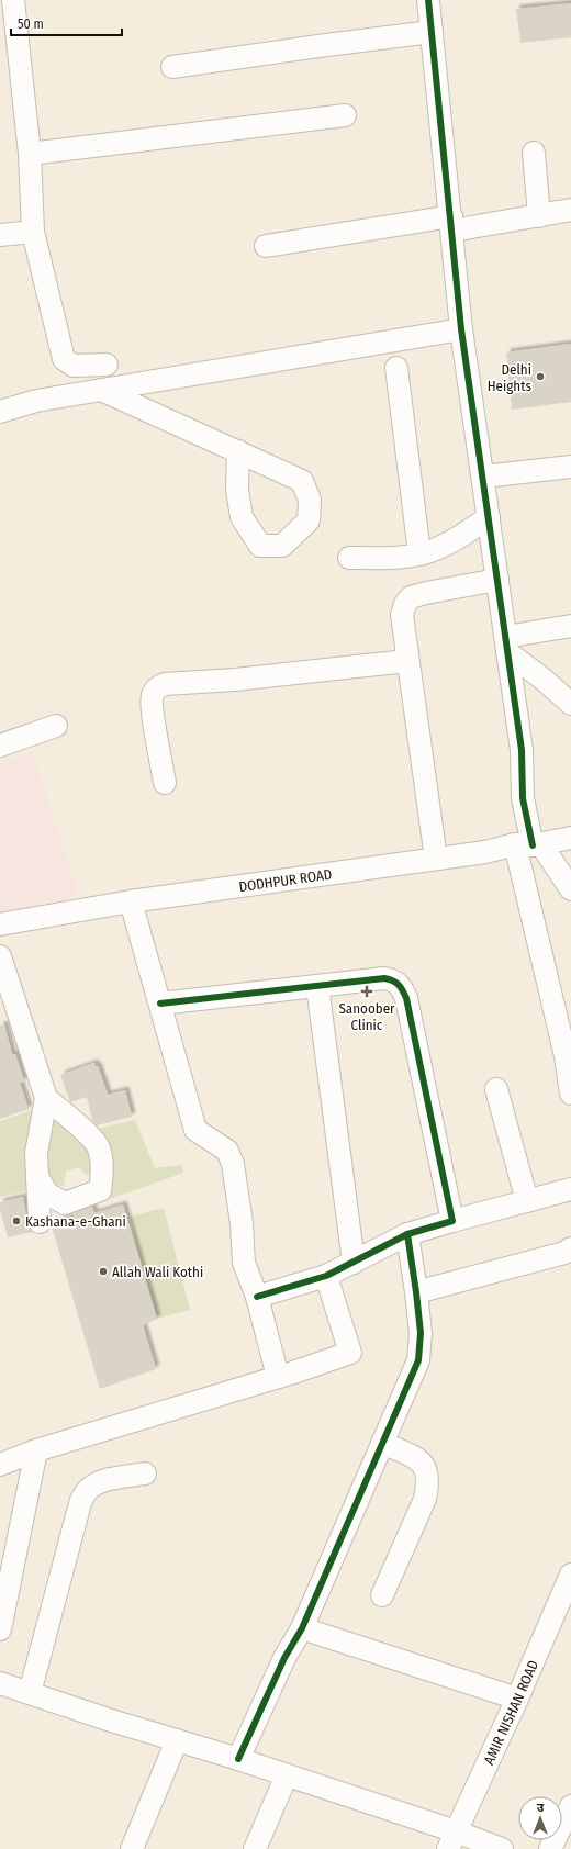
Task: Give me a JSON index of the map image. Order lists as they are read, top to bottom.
{
  "streets": {
    "street": ["DODHPUR ROAD", "AMIR NISHAN ROAD"]
  },
  "places": {
    "other": ["Delhi Heights", "Kashana-e-Ghani", "Allah Wali Kothi"],
    "health": ["Sanoober Clinic"]
  },
  "scale_bar": "50 m",
  "north": "top"
}
